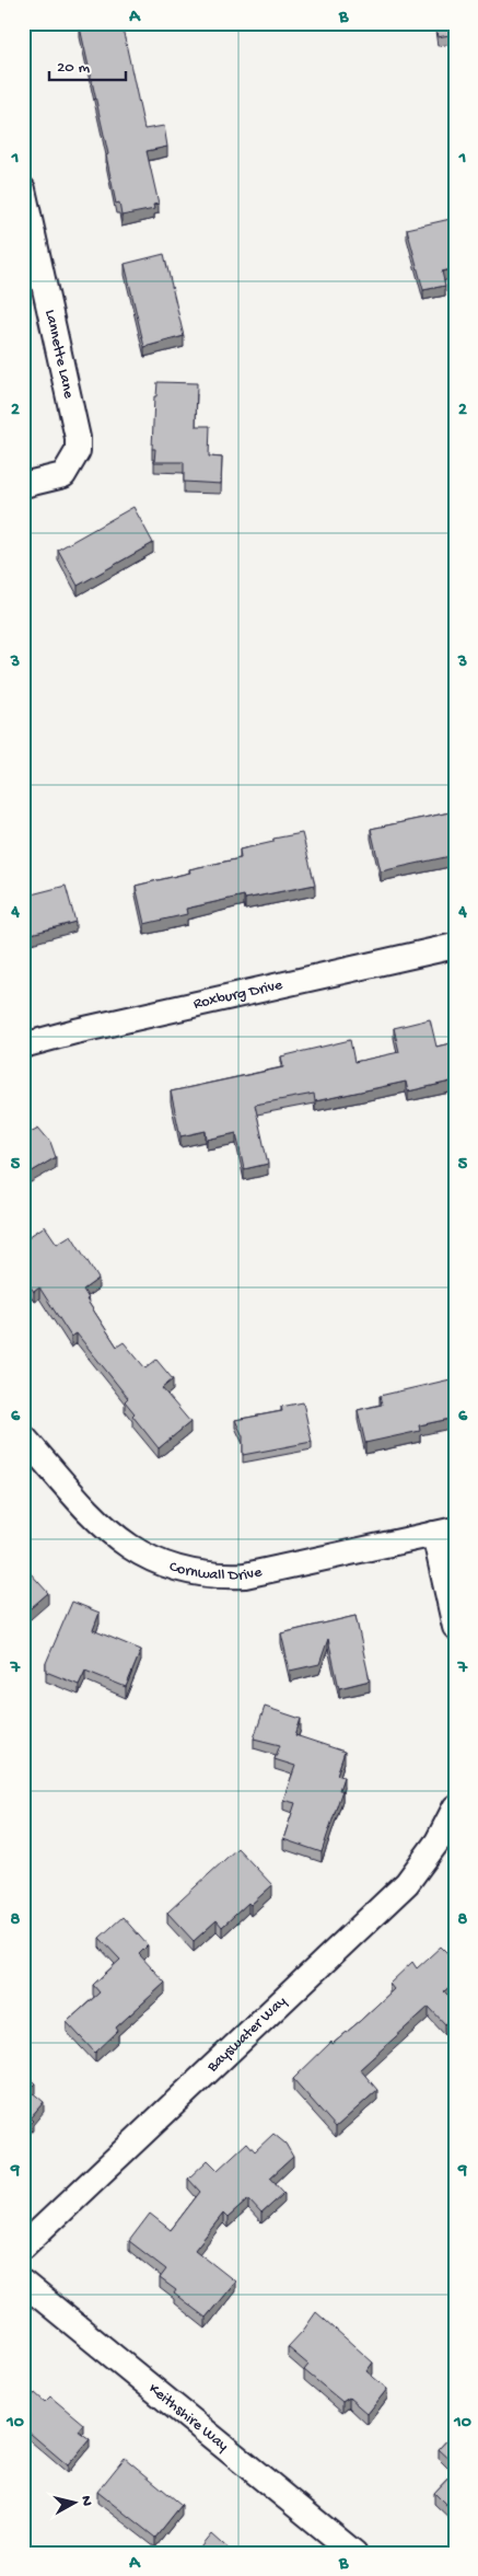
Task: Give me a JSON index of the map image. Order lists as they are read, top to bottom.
{
  "streets": {
    "street": [
      "Lannette Lane",
      "Roxburg Drive",
      "Cornwall Drive",
      "Bayswater Way",
      "Keithshire Way"
    ]
  },
  "scale_bar": "20 m",
  "north": "right",
  "grid": {
    "columns": ["A", "B"],
    "rows": [
      "1",
      "2",
      "3",
      "4",
      "5",
      "6",
      "7",
      "8",
      "9",
      "10"
    ]
  }
}
